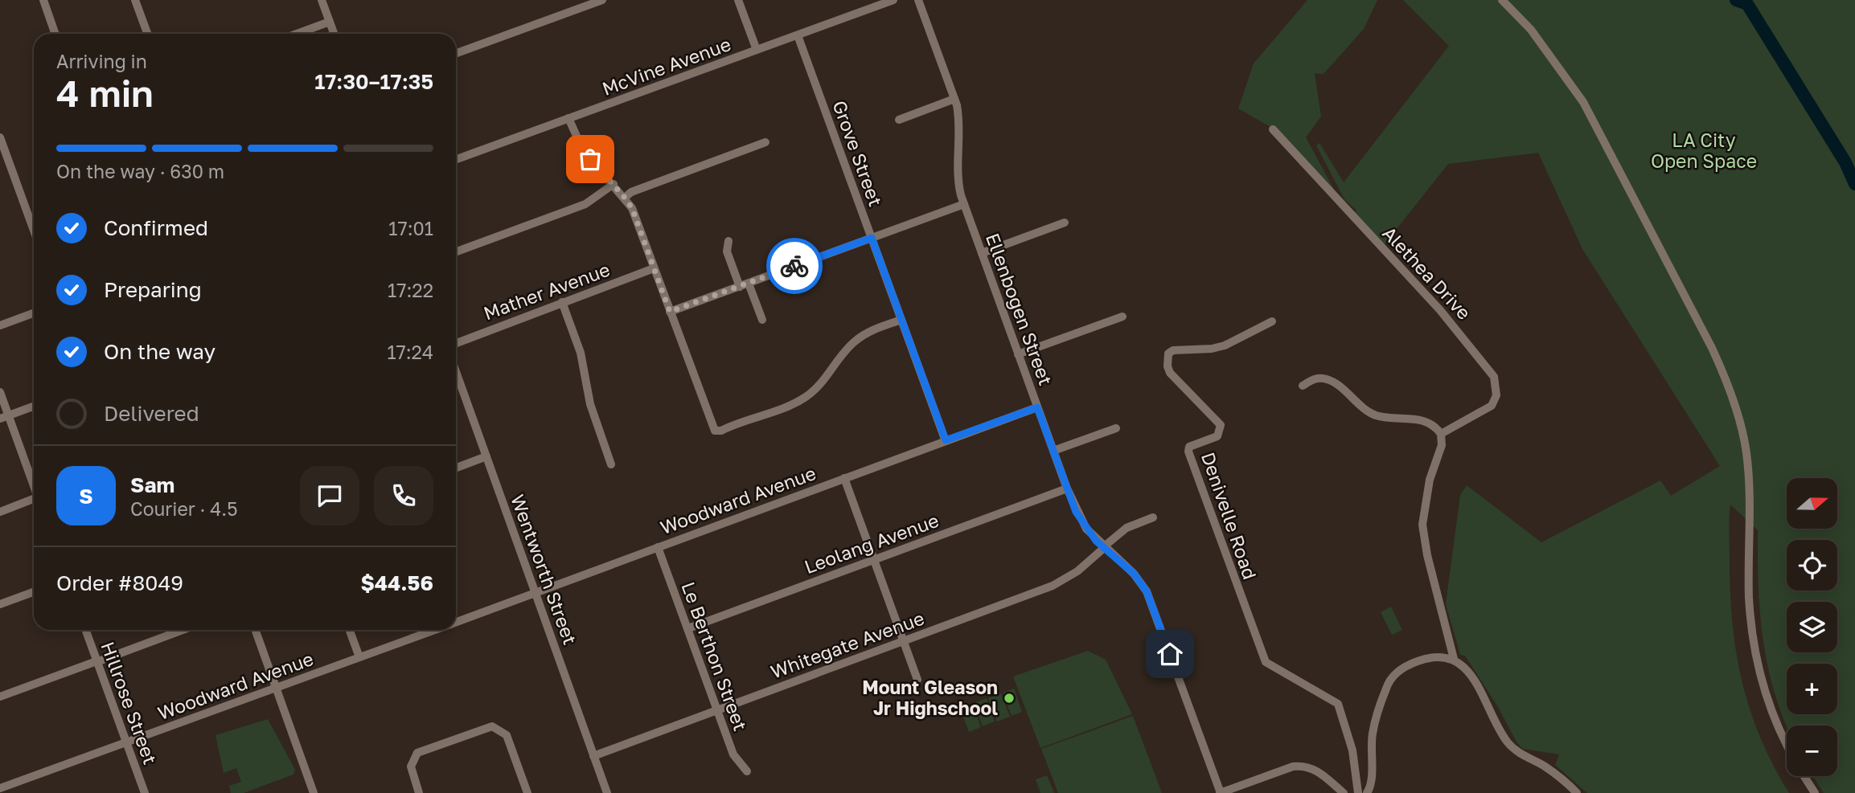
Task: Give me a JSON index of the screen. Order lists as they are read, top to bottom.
{
  "streets": {
    "street": [
      "McVine Avenue",
      "Grove Street",
      "Alethea Drive",
      "Mather Avenue",
      "Ellenbogen Street",
      "Woodward Avenue",
      "Denivelle Road",
      "Leolang Avenue",
      "Wentworth Street",
      "Whitegate Avenue",
      "Le Berthon Street",
      "Hillrose Street"
    ]
  },
  "crossings": [
    ["McVine Avenue", "Grove Street"],
    ["Grove Street", "Woodward Avenue"],
    ["Ellenbogen Street", "Woodward Avenue"],
    ["Ellenbogen Street", "Leolang Avenue"],
    ["Ellenbogen Street", "Whitegate Avenue"],
    ["Woodward Avenue", "Wentworth Street"],
    ["Woodward Avenue", "Le Berthon Street"],
    ["Woodward Avenue", "Hillrose Street"],
    ["Leolang Avenue", "Le Berthon Street"],
    ["Wentworth Street", "Whitegate Avenue"],
    ["Whitegate Avenue", "Le Berthon Street"]
  ],
  "parks": ["LA City Open Space"],
  "places": ["Mount Gleason Jr Highschool"],
  "north": "right",
  "page": {
    "heading": ["4 min", "Arriving in", "17:30–17:35"],
    "panel": [
      "Sam",
      "Courier · 4.5",
      "Order #8049",
      "$44.56"
    ],
    "bar": "On the way · 630 m",
    "list": [
      ["Confirmed", "17:01"],
      ["Preparing", "17:22"],
      ["On the way", "17:24"],
      "Delivered"
    ],
    "round": "S",
    "map_buttons": ["+", "−"]
  }
}
